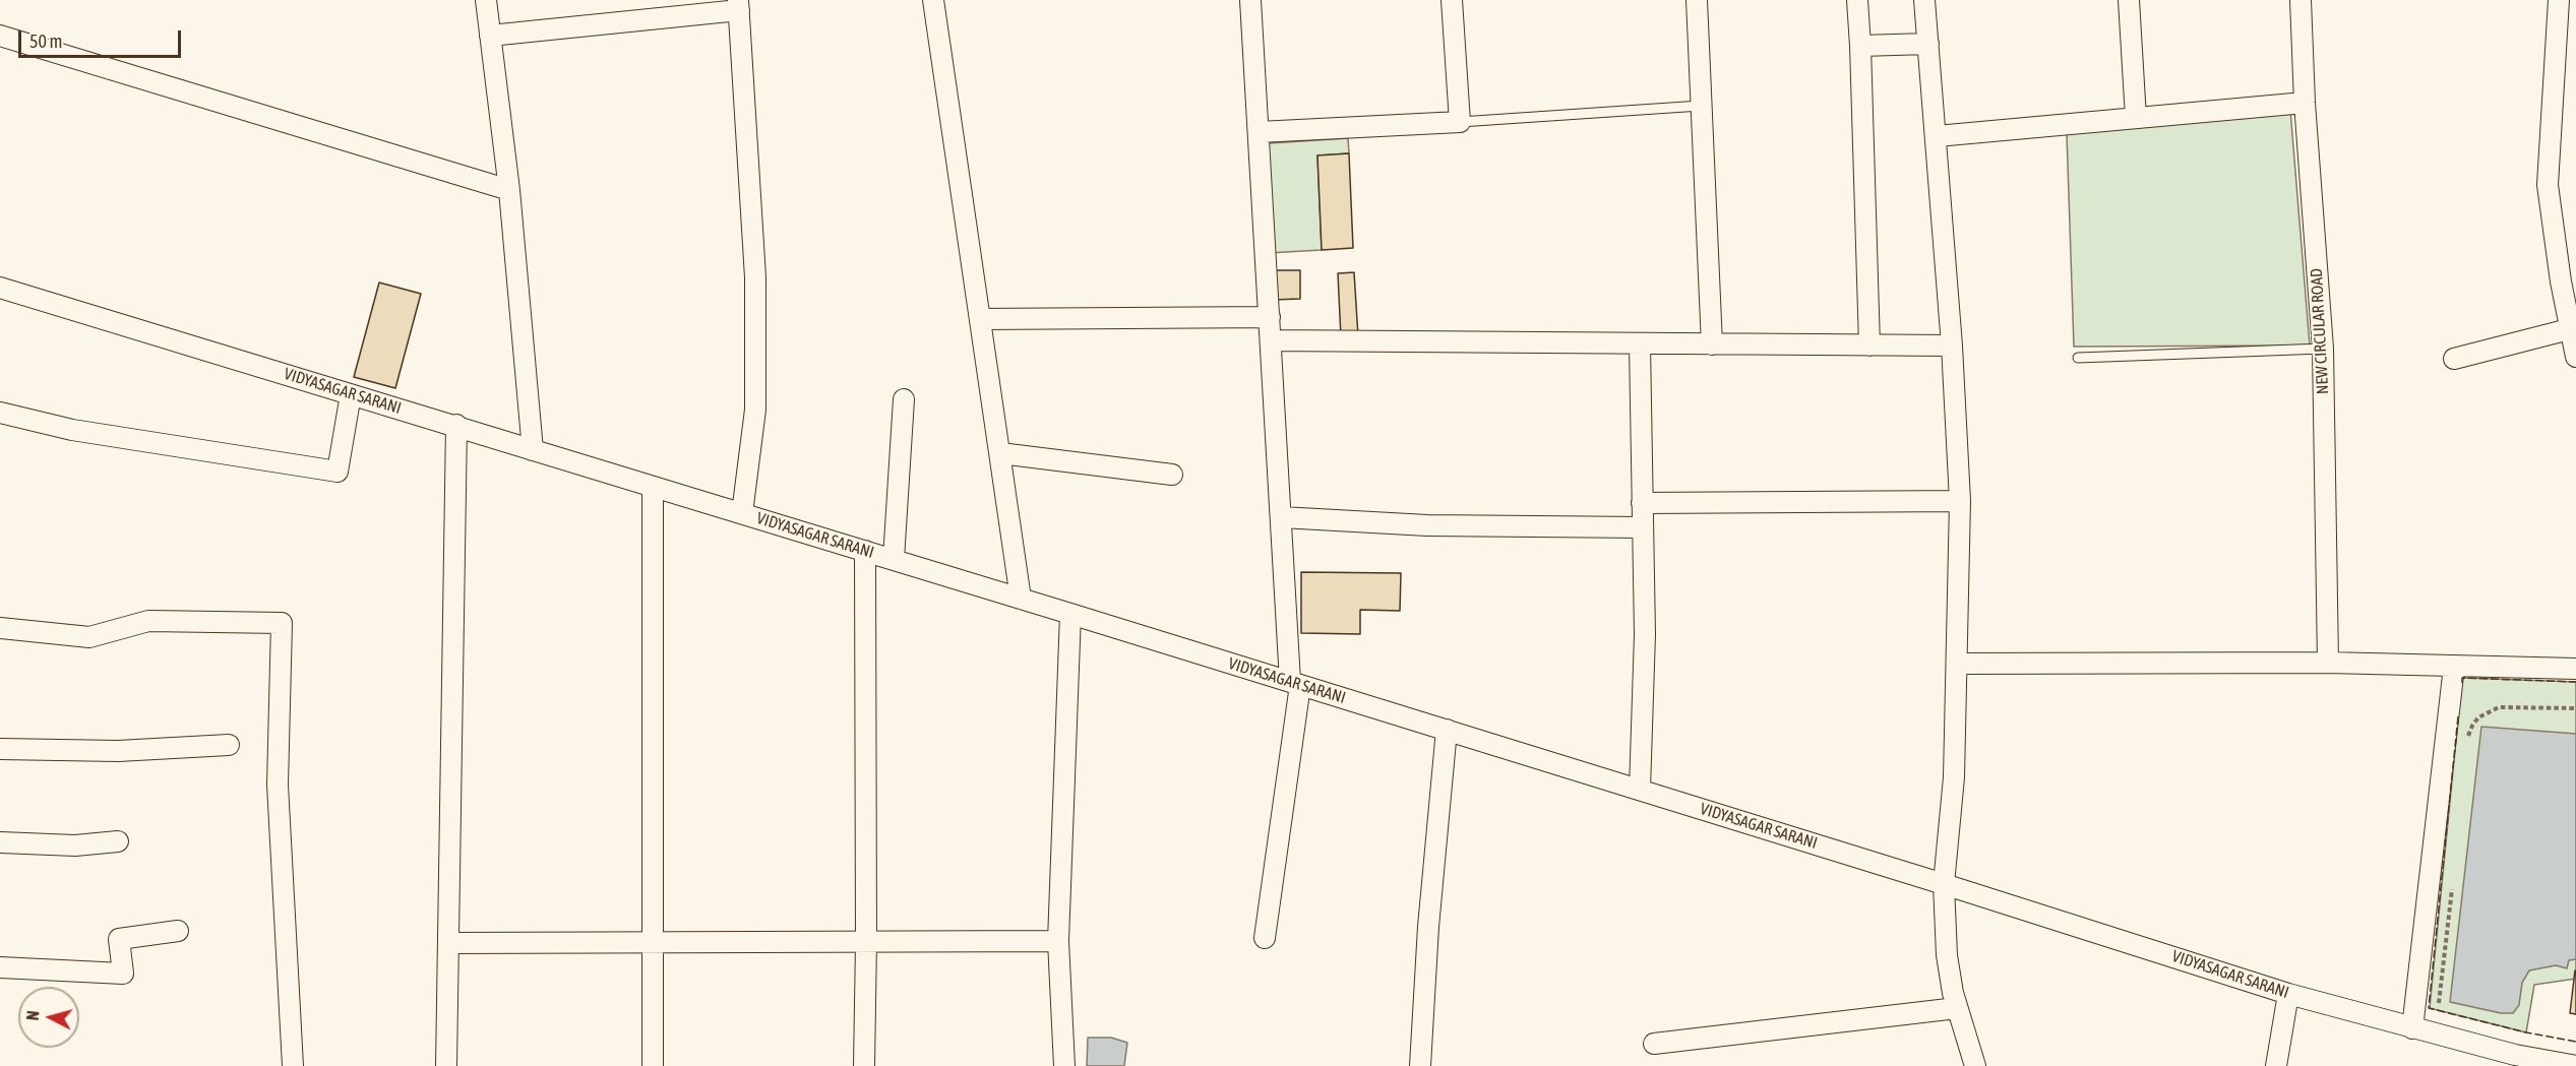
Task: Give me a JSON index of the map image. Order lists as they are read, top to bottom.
{
  "streets": {
    "street": ["NEW CIRCULAR ROAD", "VIDYASAGAR SARANI"]
  },
  "scale_bar": "50 m",
  "north": "left"
}
